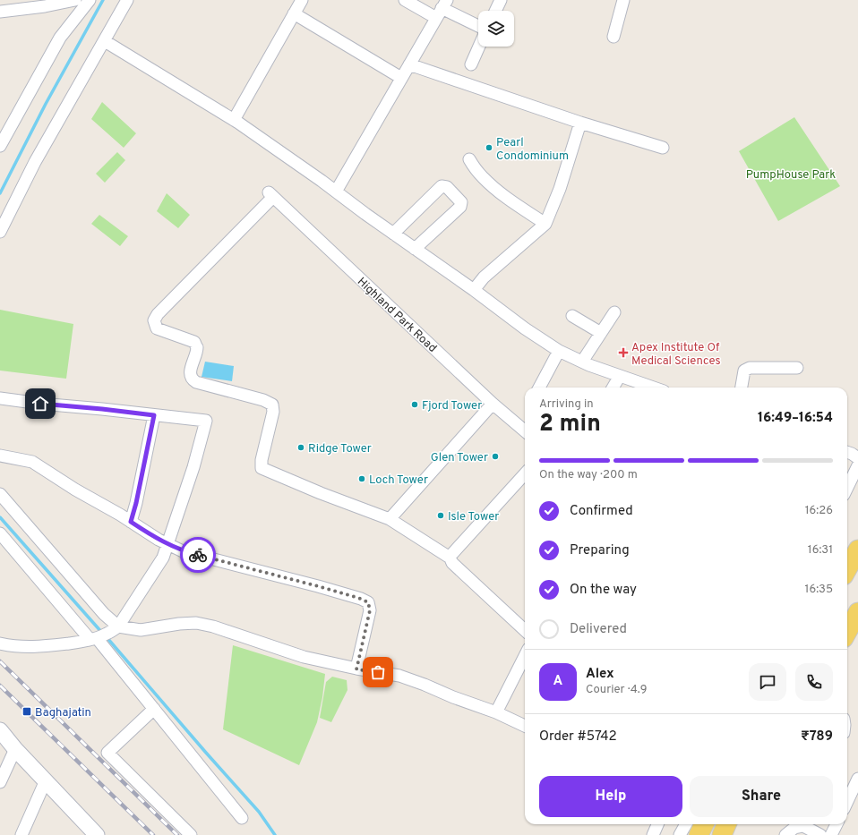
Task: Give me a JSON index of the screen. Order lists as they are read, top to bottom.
{
  "streets": {
    "street": ["Highland Park Road"]
  },
  "parks": ["PumpHouse Park"],
  "places": {
    "other": [
      "Pearl Condominium",
      "Fjord Tower",
      "Ridge Tower",
      "Glen Tower",
      "Loch Tower",
      "Isle Tower"
    ],
    "health": ["Apex Institute Of Medical Sciences"],
    "transit": ["Baghajatin"]
  },
  "page": {
    "heading": ["2 min", "Arriving in", "16:49–16:54"],
    "panel": [
      "Alex",
      "Courier · 4.9",
      "Order #5742",
      "₹789"
    ],
    "bar": "On the way · 200 m",
    "list": [
      ["Confirmed", "16:26"],
      ["Preparing", "16:31"],
      ["On the way", "16:35"],
      "Delivered"
    ],
    "round": "A",
    "buttons": ["Help", "Share"]
  }
}
